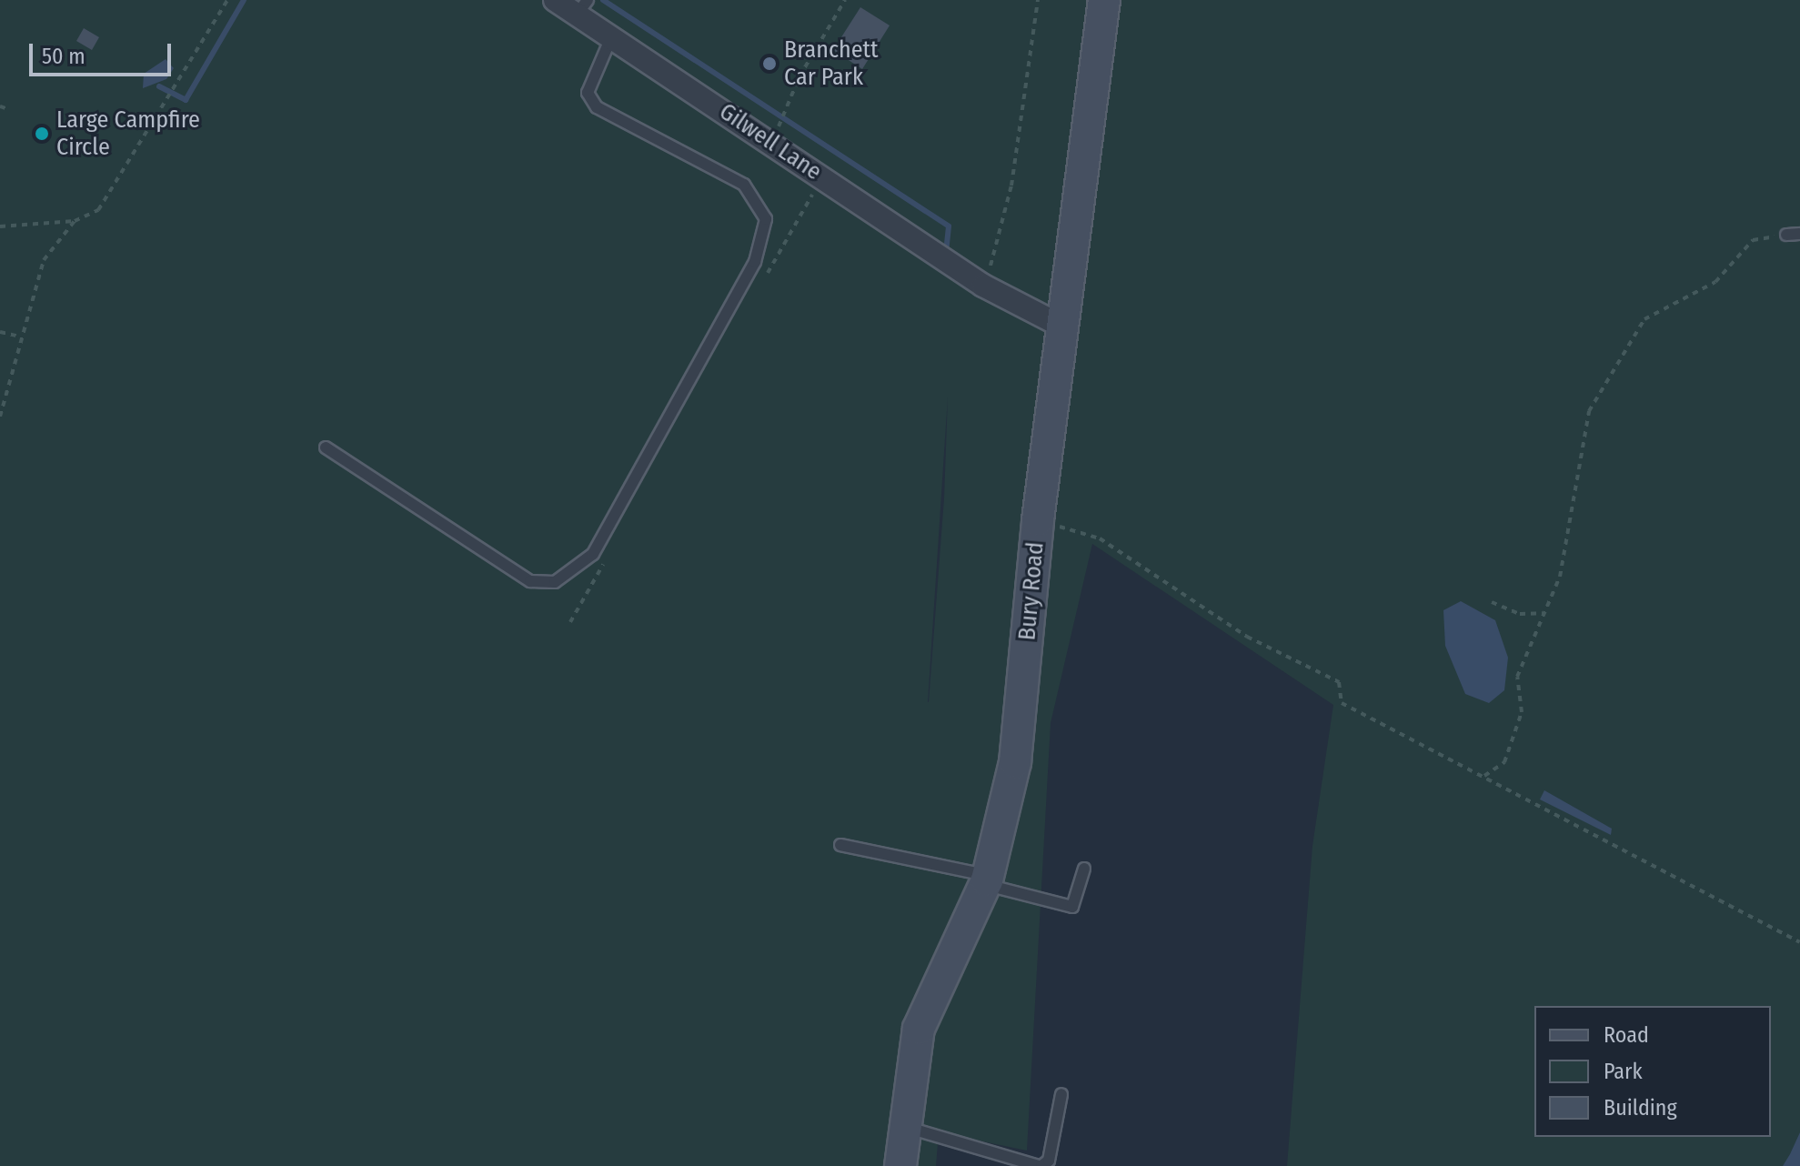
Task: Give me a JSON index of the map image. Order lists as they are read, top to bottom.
{
  "streets": {
    "street": ["Gilwell Lane", "Bury Road"]
  },
  "crossings": [
    ["Gilwell Lane", "Bury Road"]
  ],
  "places": ["Branchett Car Park", "Large Campfire Circle"],
  "legend": ["Road", "Park", "Building"],
  "scale_bar": "50 m"
}
